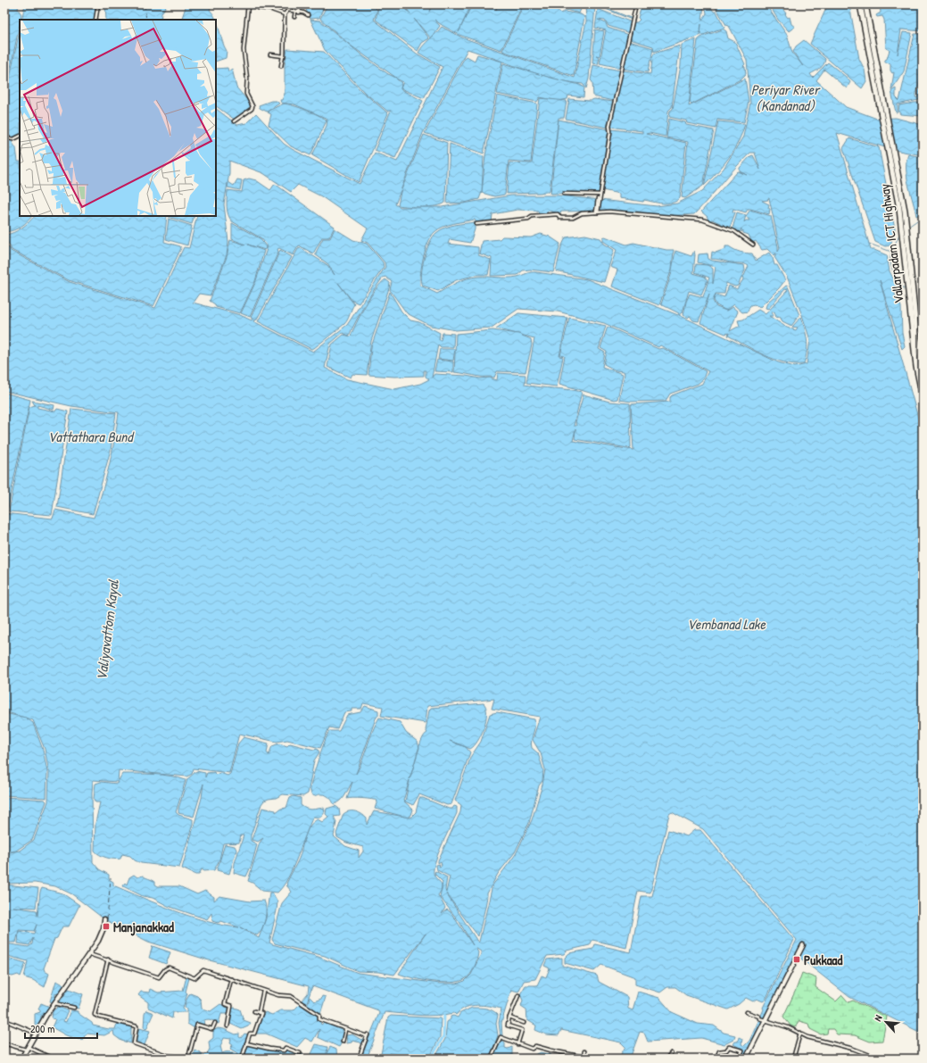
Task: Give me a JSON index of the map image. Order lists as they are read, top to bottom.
{
  "streets": {
    "highway": ["Vallarpadam ICT Highway"]
  },
  "water": [
    "Periyar River (Kandanad)",
    "Vattathara Bund",
    "Vembanad Lake",
    "Valiyavattom Kayal"
  ],
  "places": {
    "transit": ["Manjanakkad", "Pukkaad"]
  },
  "scale_bar": "200 m",
  "north": "top left"
}
